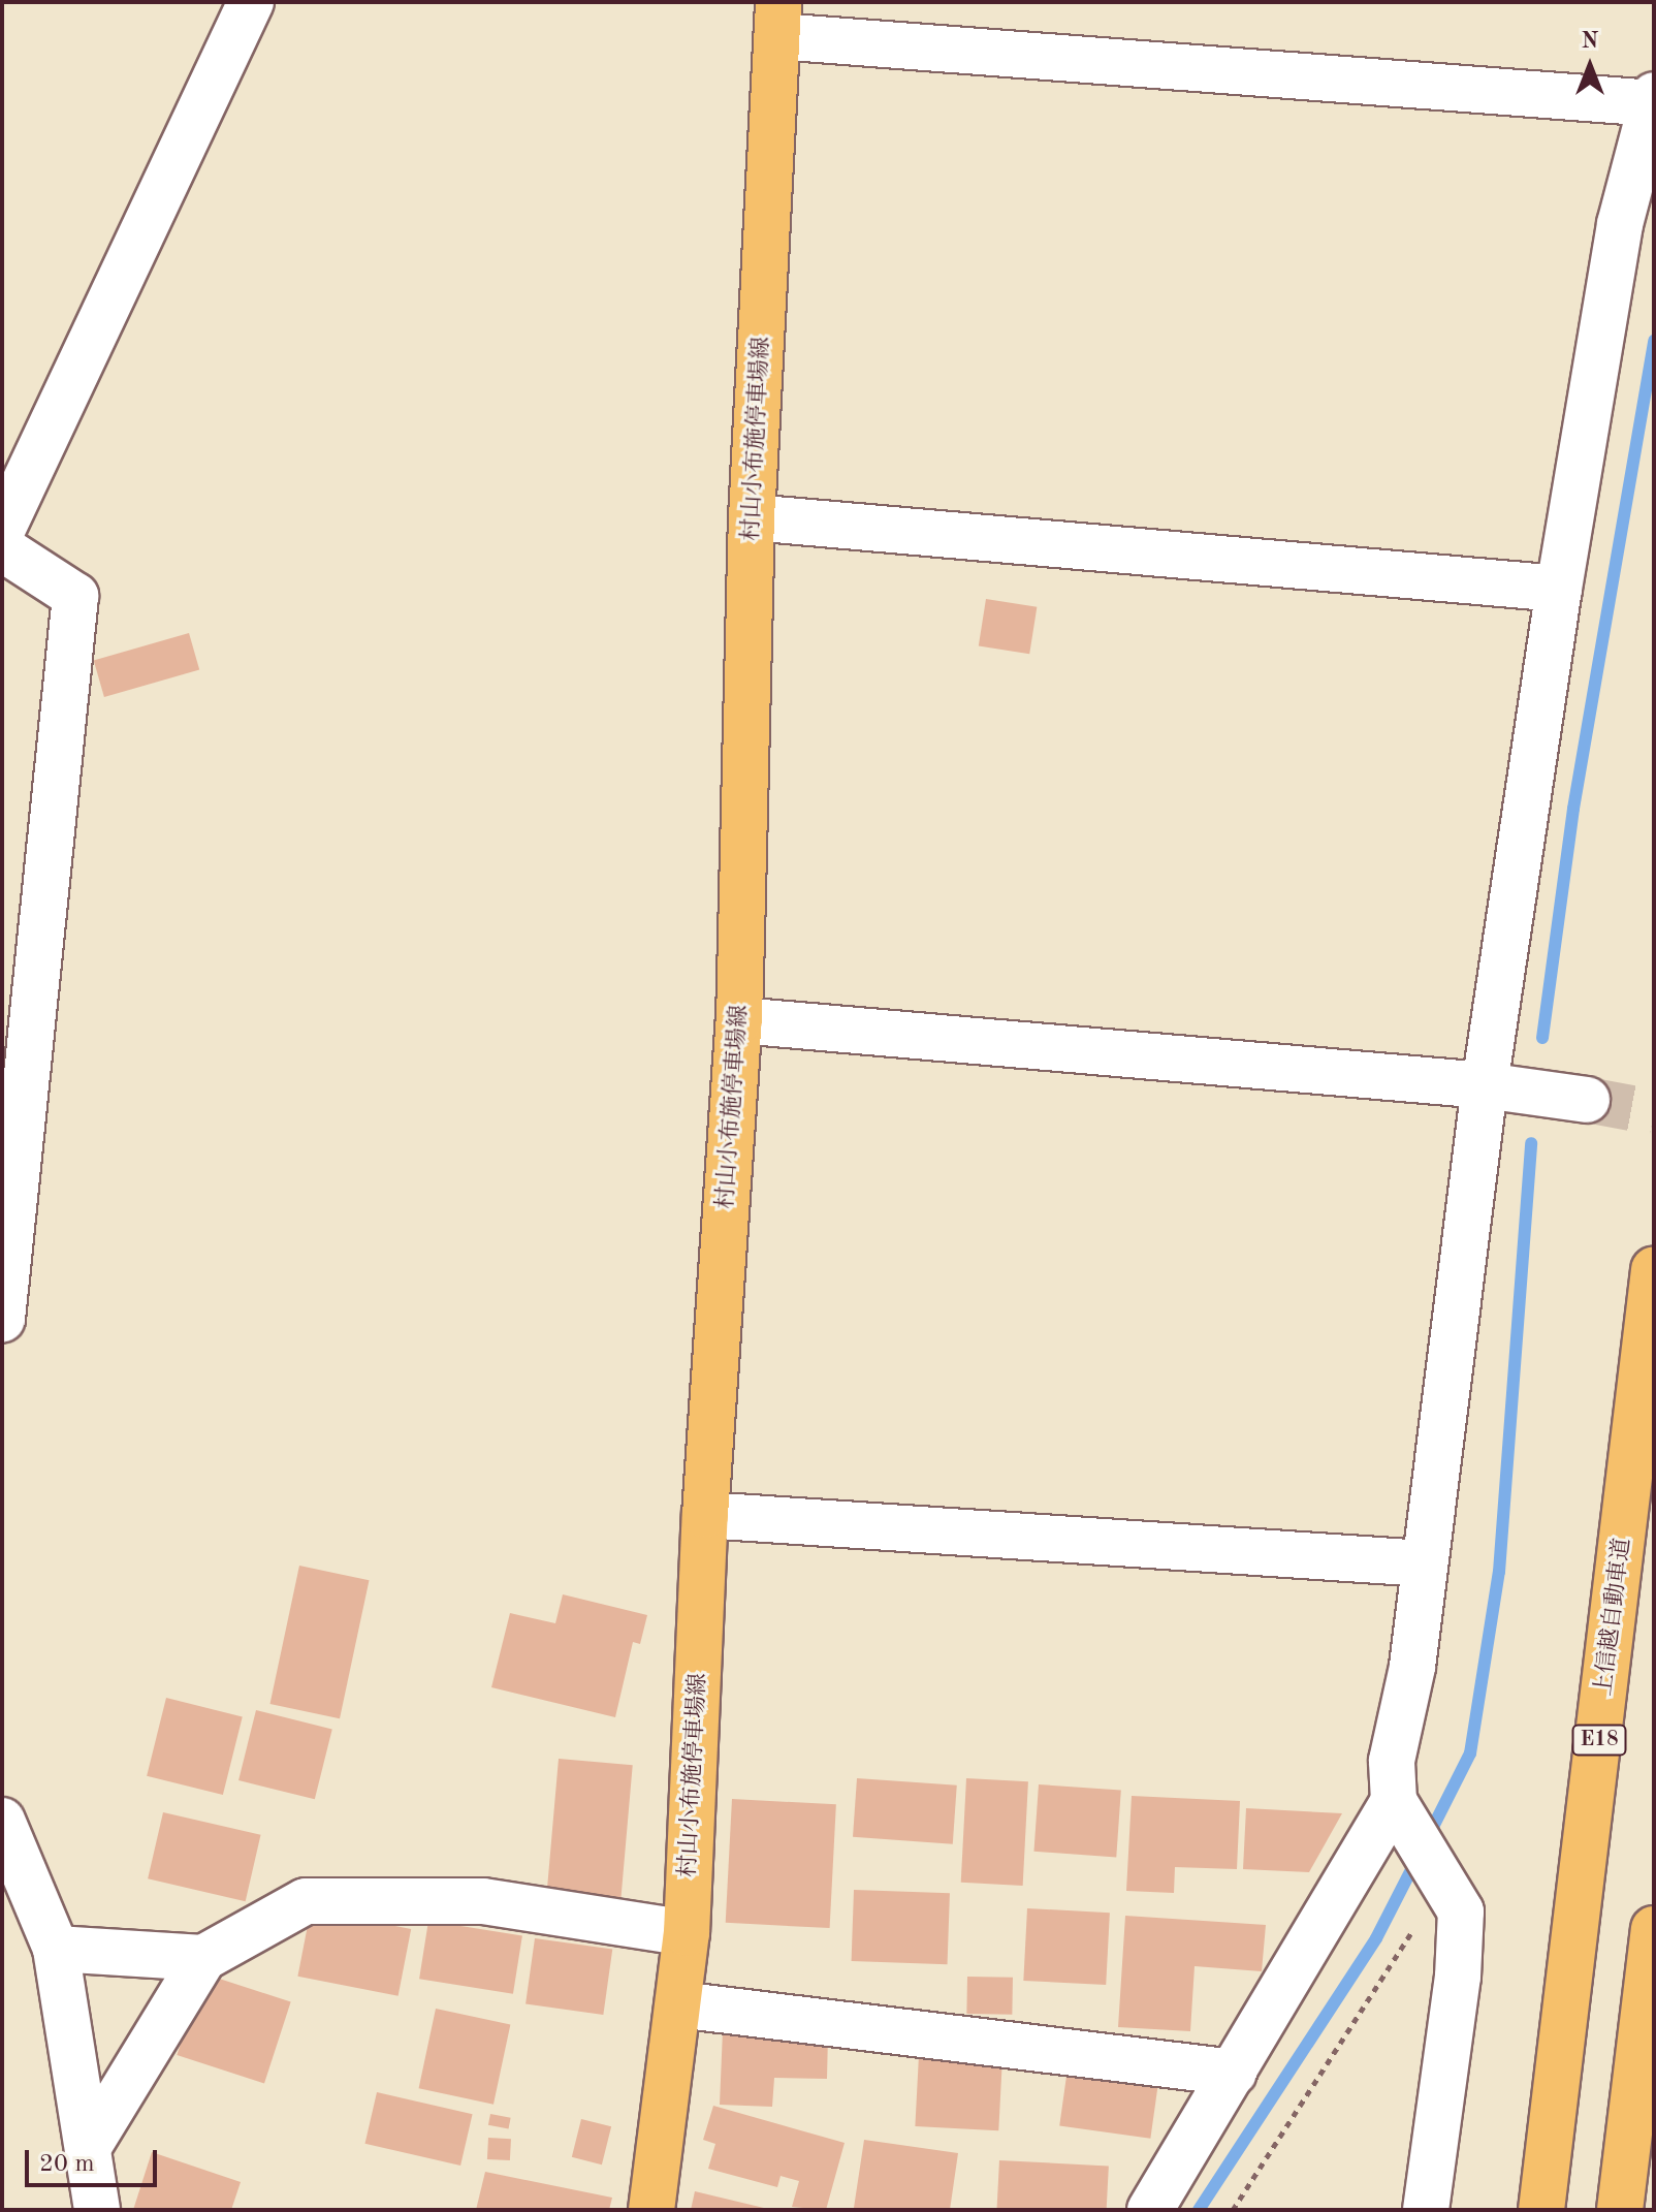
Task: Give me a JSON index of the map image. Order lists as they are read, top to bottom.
{
  "streets": {
    "main road": ["村山小布施停車場線", "上信越自動車道", "E18"]
  },
  "scale_bar": "20 m",
  "north": "top"
}
